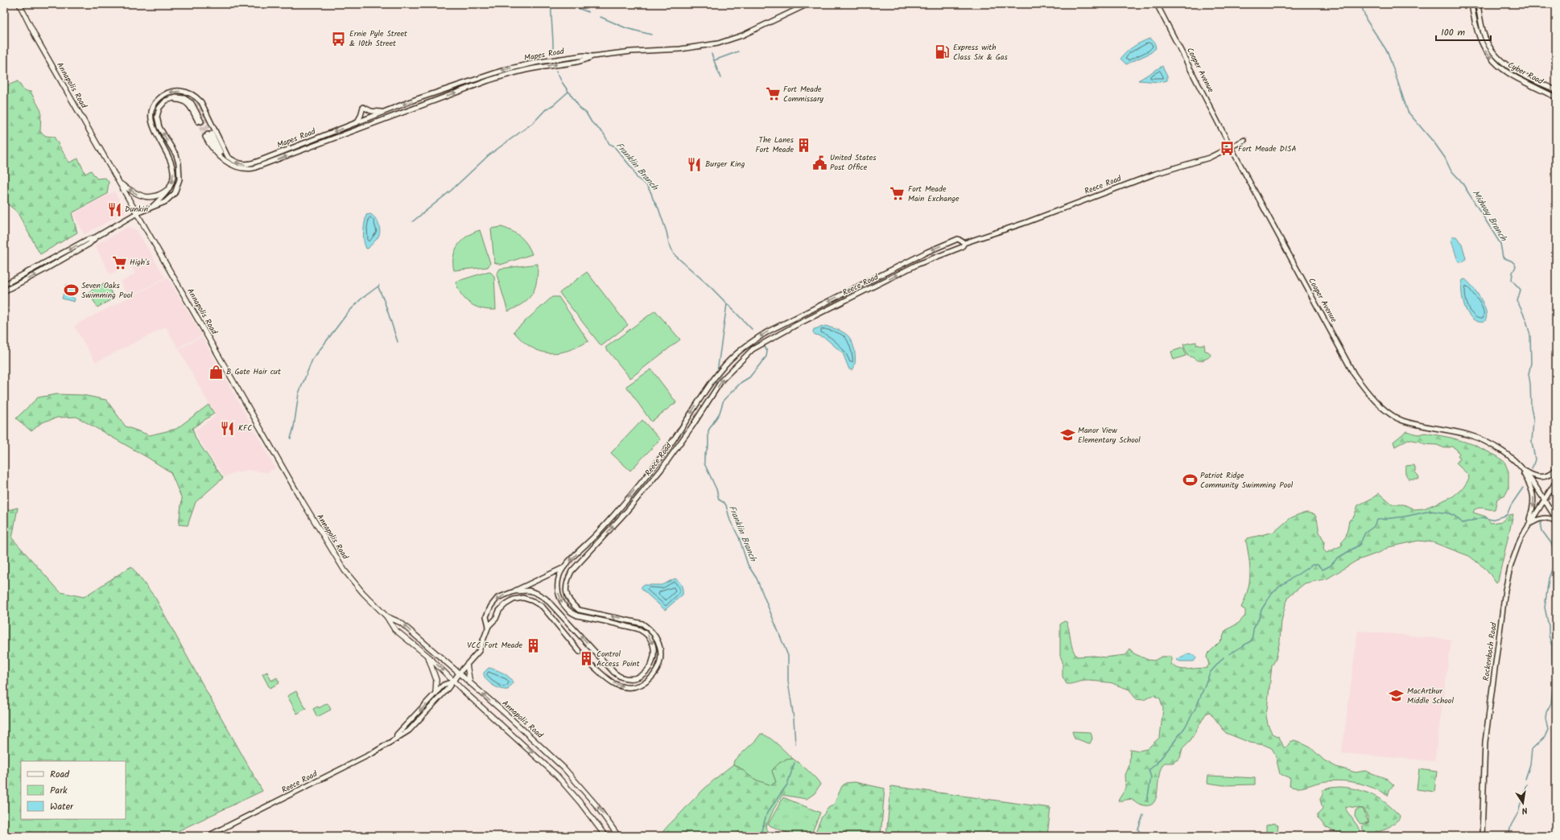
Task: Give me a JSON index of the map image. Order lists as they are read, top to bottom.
{
  "streets": {
    "main road": ["Annapolis Road"],
    "street": [
      "Mapes Road",
      "Cooper Avenue",
      "Cyber Road",
      "Reece Road",
      "Rockenbach Road"
    ]
  },
  "crossings": [
    ["Mapes Road", "Annapolis Road"],
    ["Cooper Avenue", "Reece Road"],
    ["Cooper Avenue", "Rockenbach Road"],
    ["Annapolis Road", "Reece Road"]
  ],
  "water": ["Franklin Branch", "Midway Branch"],
  "places": {
    "bus stop": ["Ernie Pyle Street & 10th Street", "Fort Meade DISA"],
    "fuel station": ["Express with Class Six & Gas"],
    "supermarket": ["Fort Meade Commissary", "Fort Meade Main Exchange", "High's"],
    "building": ["The Lanes Fort Meade", "VCC Fort Meade", "Control Access Point"],
    "public building": ["United States Post Office"],
    "restaurant": ["Burger King", "Dunkin'", "KFC"],
    "sports": ["Seven Oaks Swimming Pool", "Patriot Ridge Community Swimming Pool"],
    "shop": ["B Gate Hair cut"],
    "school or university": ["Manor View Elementary School", "MacArthur Middle School"]
  },
  "legend": ["Road", "Park", "Water"],
  "scale_bar": "100 m",
  "north": "bottom"
}
